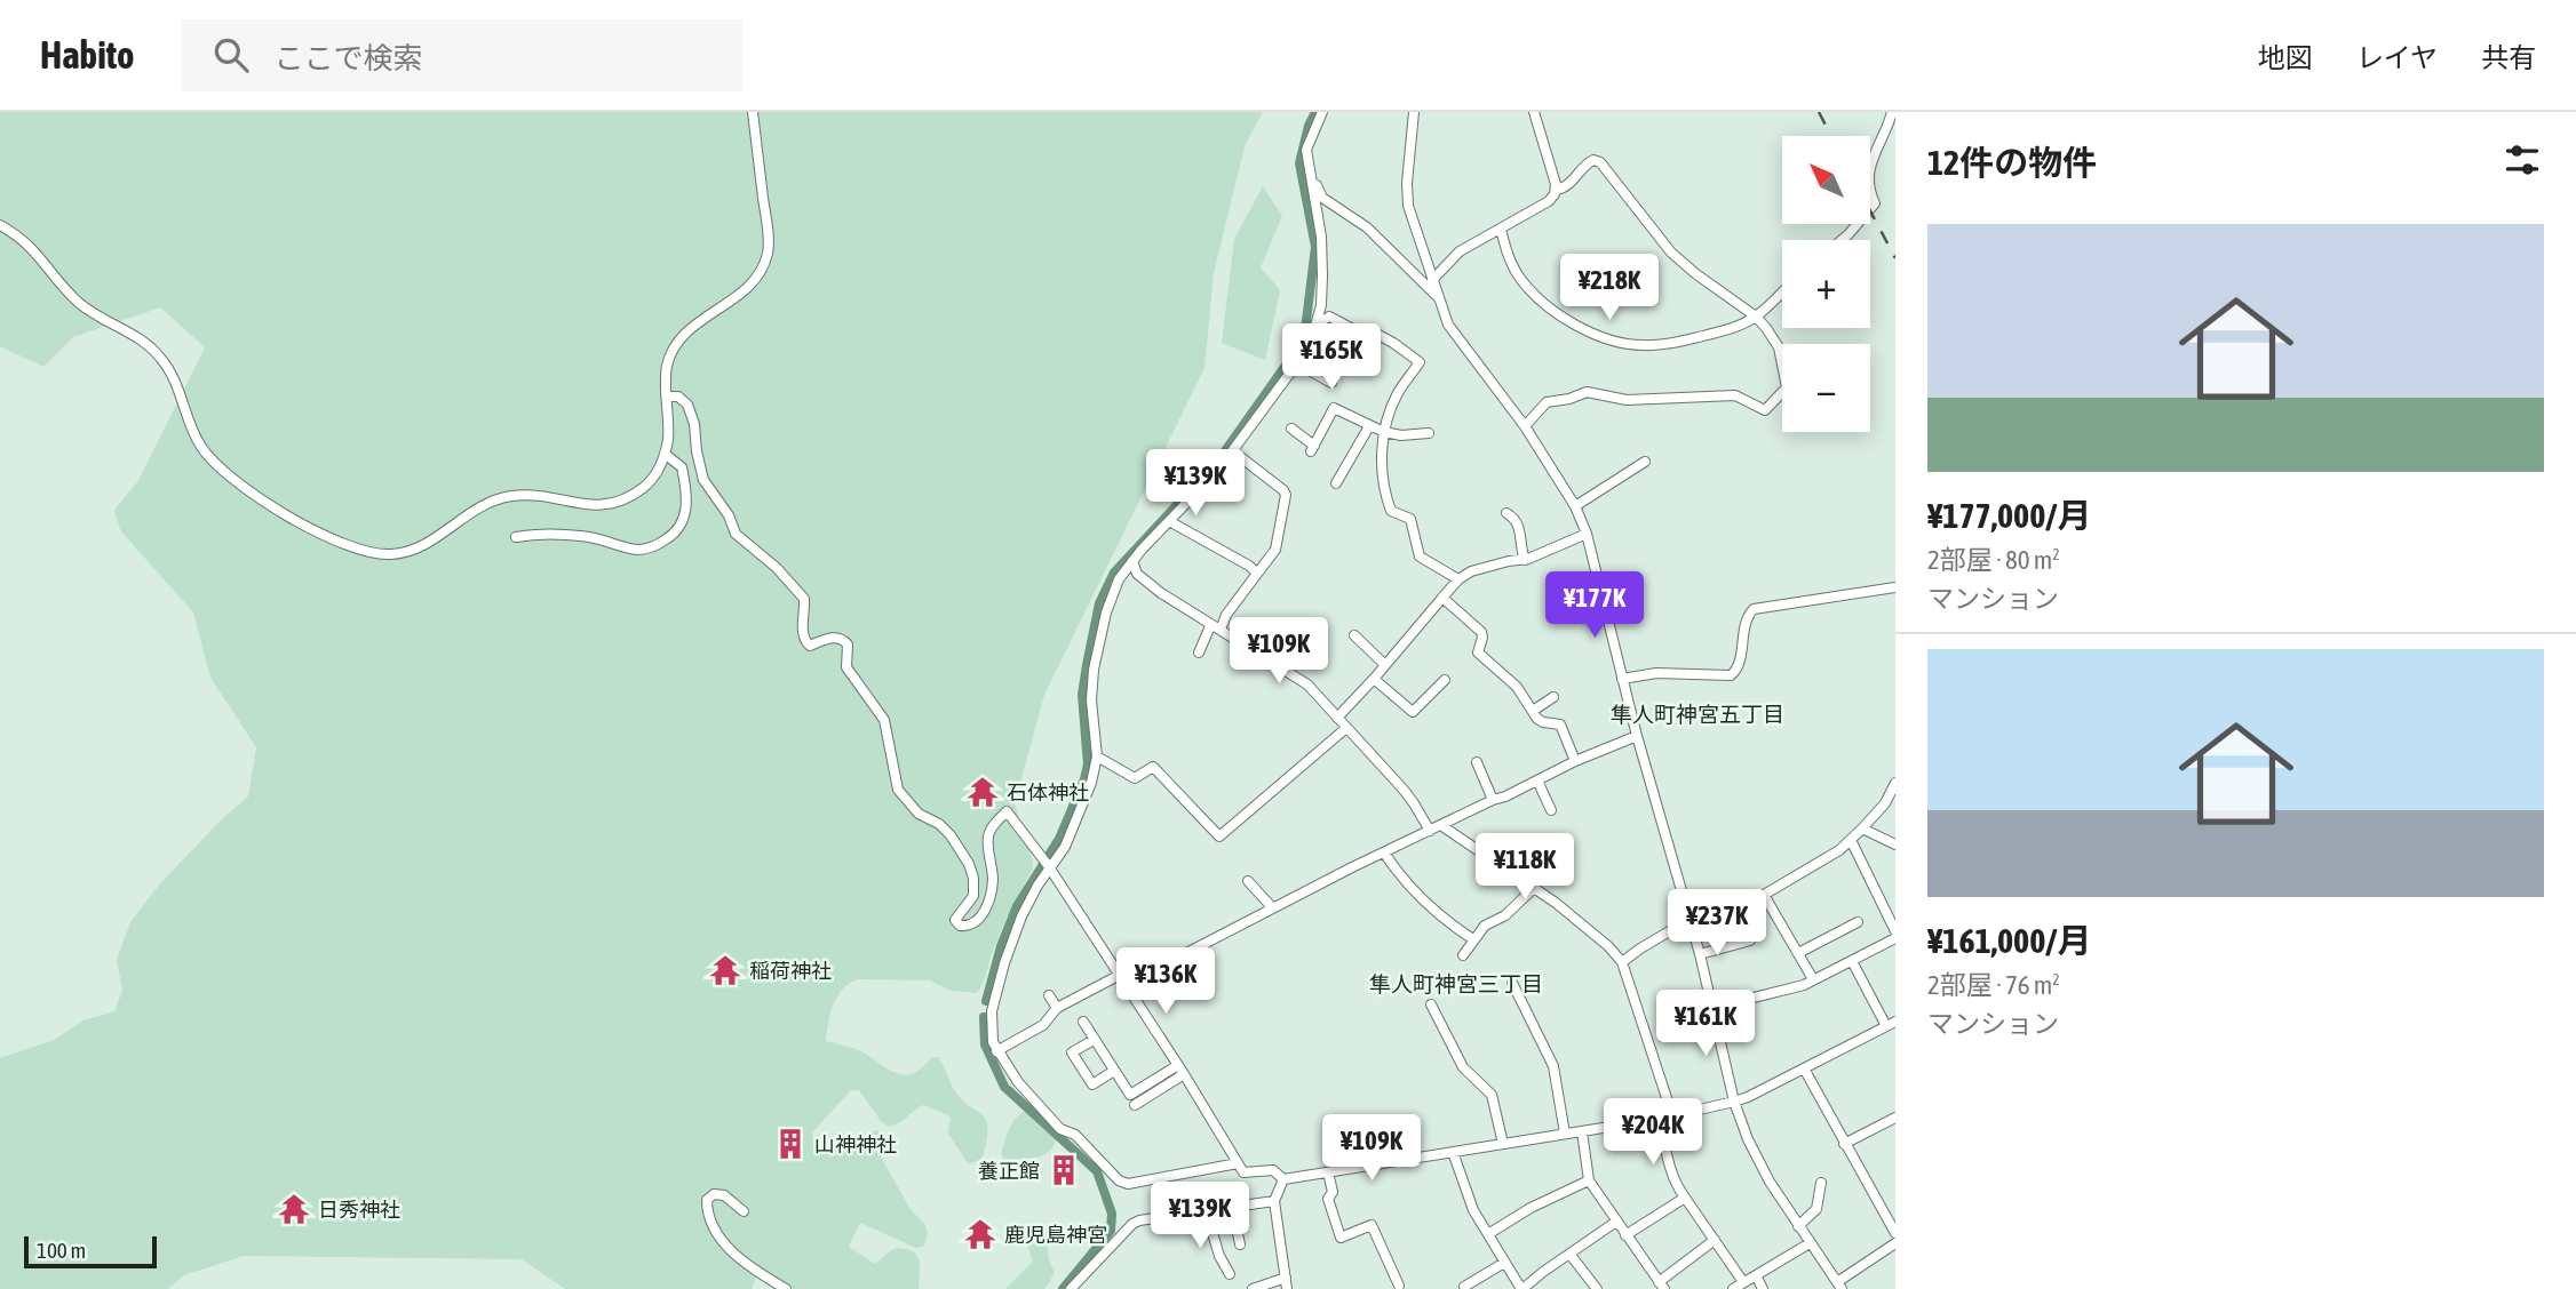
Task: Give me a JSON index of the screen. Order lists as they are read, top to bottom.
{
  "districts": ["隼人町神宮五丁目", "隼人町神宮三丁目"],
  "places": {
    "temple": [
      "石体神社",
      "稲荷神社",
      "日秀神社",
      "鹿児島神宮"
    ],
    "building": ["山神神社", "養正館"]
  },
  "scale_bar": "100 m",
  "north": "top left",
  "page": {
    "header": "Habito",
    "search": "ここで検索",
    "nav": ["地図", "レイヤ", "共有"],
    "heading": "12件の物件",
    "map_buttons": ["+", "−"],
    "list": [
      {
        "name": "¥177,000/月",
        "note": "2部屋 · 80 m² · マンション"
      },
      {
        "name": "¥161,000/月",
        "note": "2部屋 · 76 m² · マンション"
      }
    ],
    "price": [
      "¥218K",
      "¥165K",
      "¥139K",
      "¥177K",
      "¥109K",
      "¥118K",
      "¥237K",
      "¥136K",
      "¥161K",
      "¥204K",
      "¥109K",
      "¥139K"
    ],
    "scale": "100 m"
  }
}
